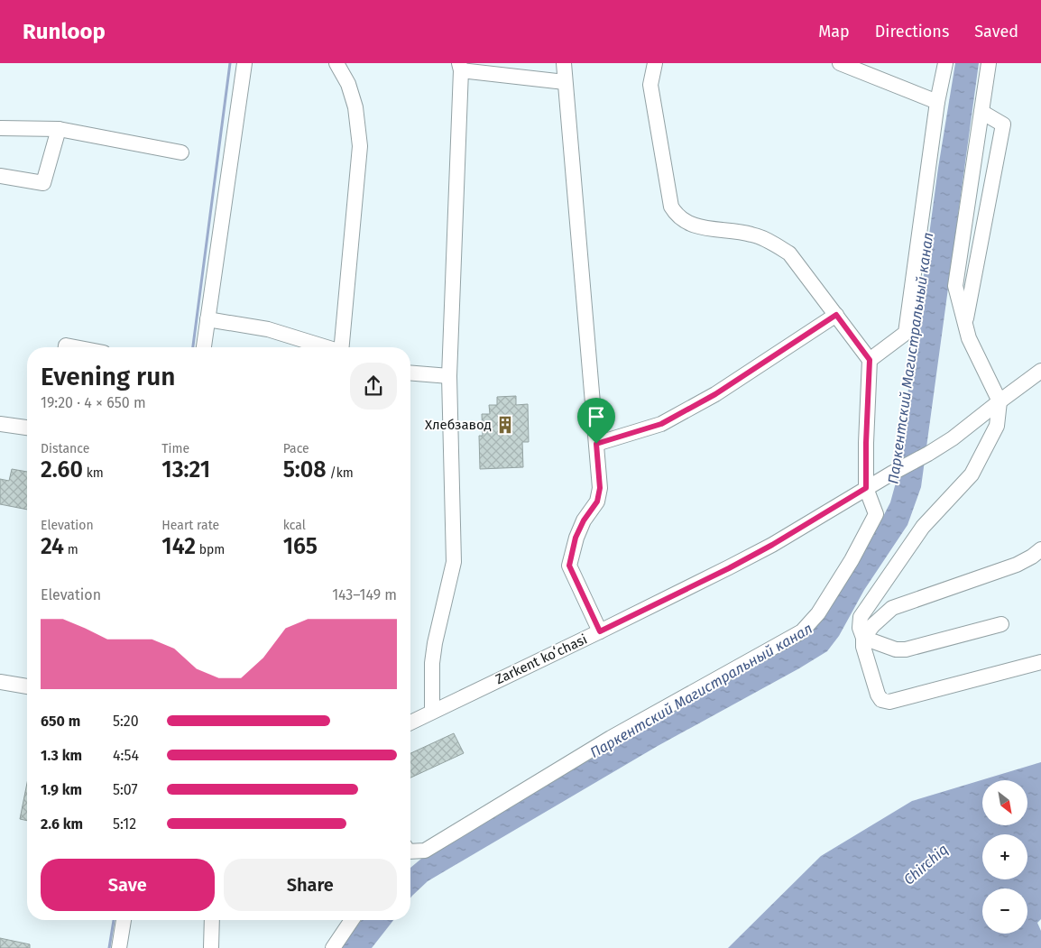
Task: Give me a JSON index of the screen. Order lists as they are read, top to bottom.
{
  "streets": {
    "street": ["Zarkent koʻchasi"]
  },
  "water": ["Паркентский Магистральный канал", "Chirchiq"],
  "places": {
    "building": ["Хлебзавод"]
  },
  "north": "bottom right",
  "page": {
    "header": "Runloop",
    "nav": ["Map", "Directions", "Saved"],
    "heading": ["Evening run", "19:20 · 4 × 650 m"],
    "stats": [
      ["Distance", "2.60 km"],
      ["Time", "13:21"],
      ["Pace", "5:08 /km"],
      ["Elevation", "24 m"],
      ["Heart rate", "142 bpm"],
      ["kcal", "165"]
    ],
    "chart": ["Elevation", "143–149 m"],
    "list": [
      {
        "name": "650 m",
        "note": "5:20"
      },
      {
        "name": "1.3 km",
        "note": "4:54"
      },
      {
        "name": "1.9 km",
        "note": "5:07"
      },
      {
        "name": "2.6 km",
        "note": "5:12"
      }
    ],
    "map_buttons": ["+", "−"],
    "buttons": ["Save", "Share"]
  }
}
